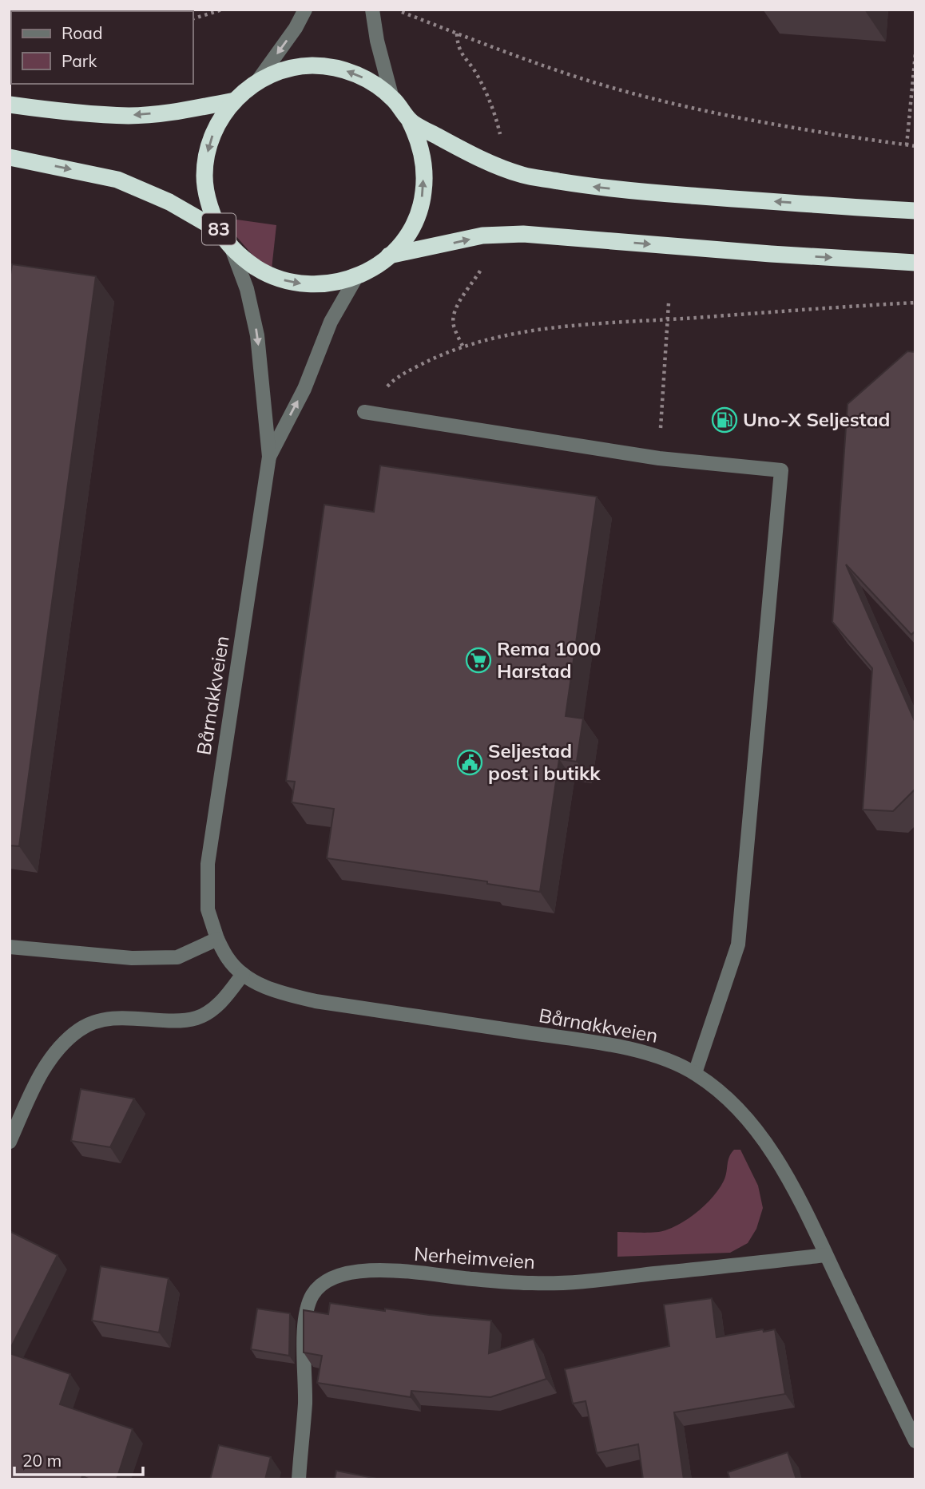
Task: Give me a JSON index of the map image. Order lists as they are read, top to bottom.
{
  "streets": {
    "highway": ["83"],
    "street": ["Bårnakkveien", "Nerheimveien"]
  },
  "crossings": [
    ["83", "Bårnakkveien"],
    ["Bårnakkveien", "Nerheimveien"]
  ],
  "places": {
    "fuel station": ["Uno-X Seljestad"],
    "supermarket": ["Rema 1000 Harstad"],
    "public building": ["Seljestad post i butikk"]
  },
  "legend": ["Road", "Park"],
  "scale_bar": "20 m"
}
